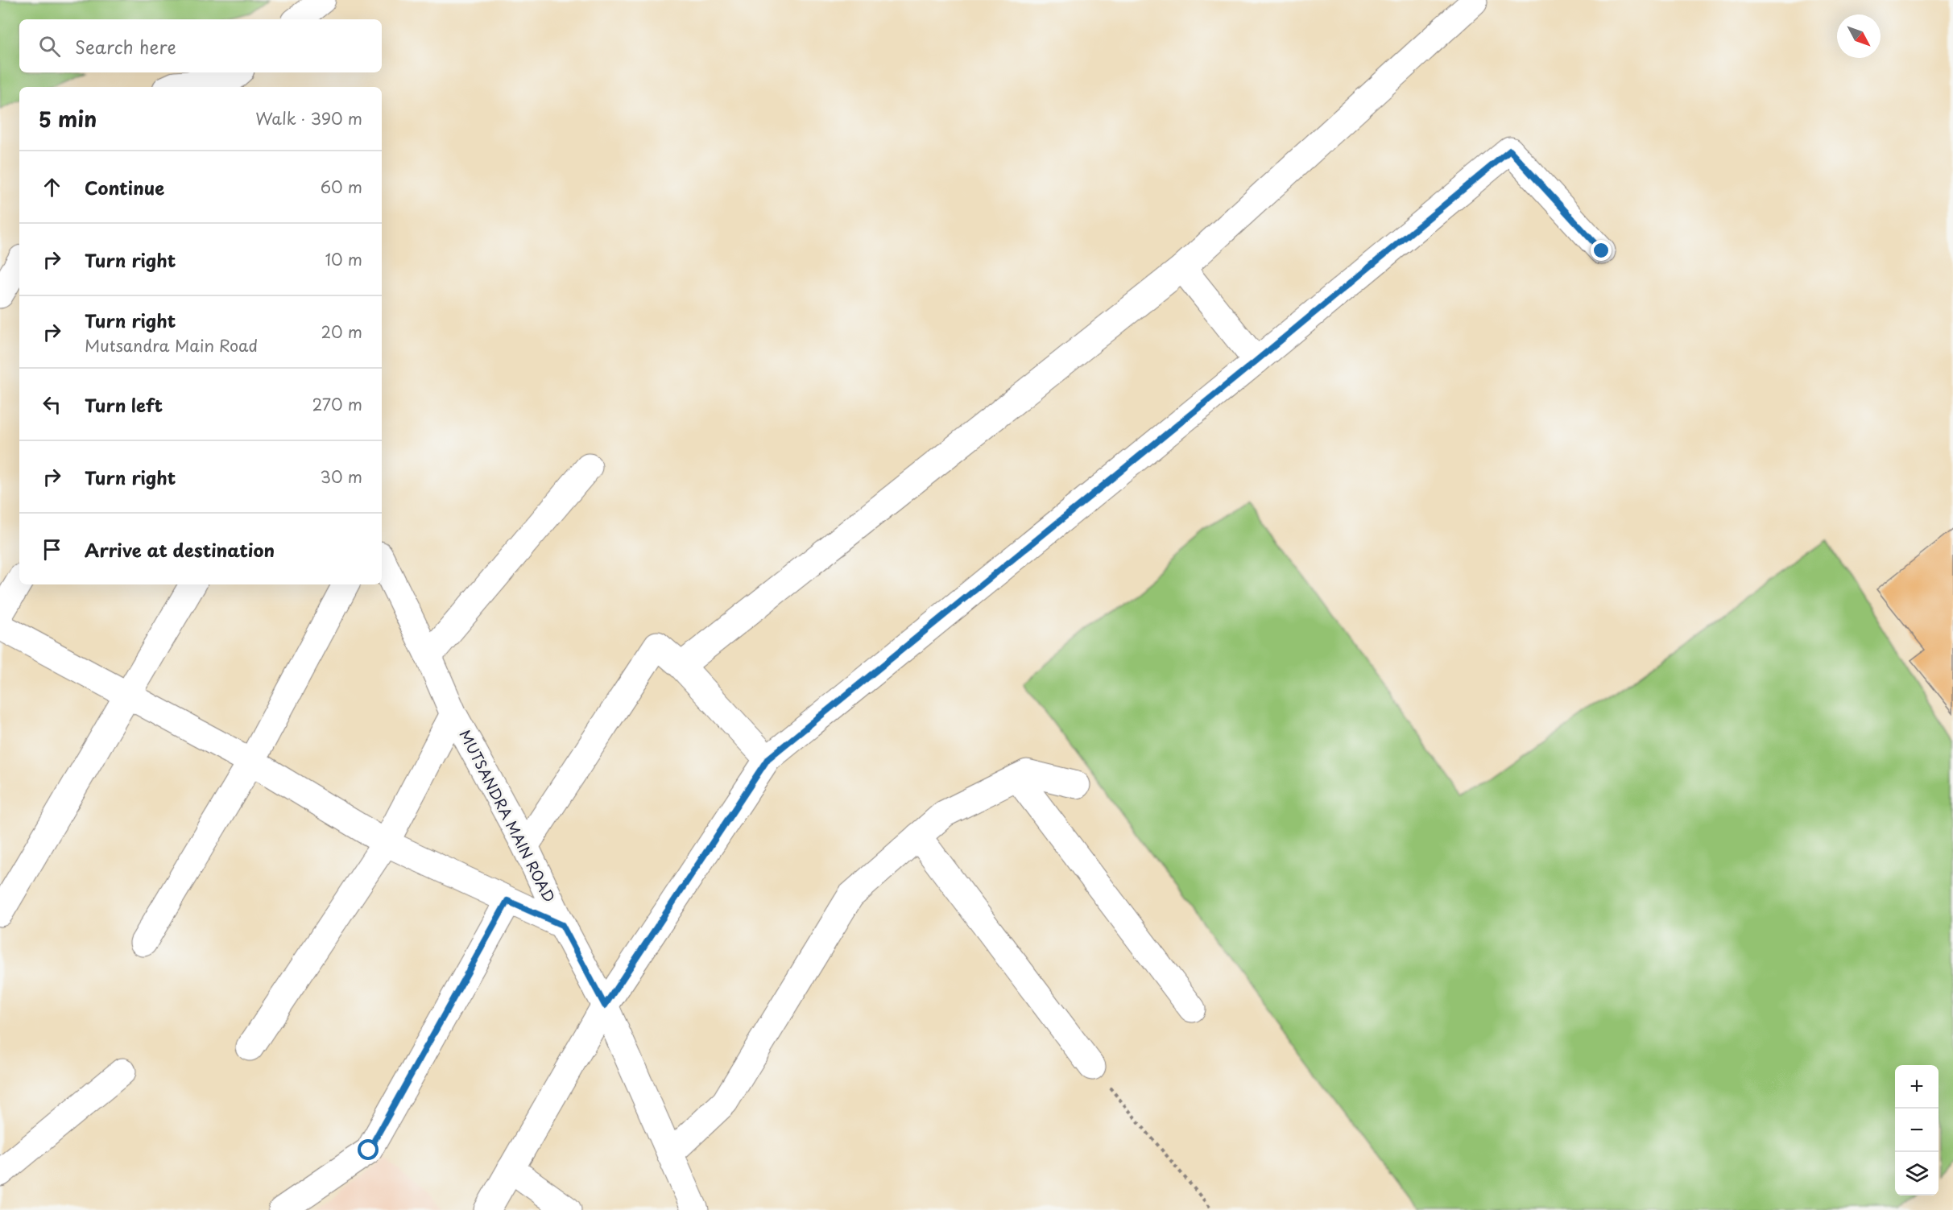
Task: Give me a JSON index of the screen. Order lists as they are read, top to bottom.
{
  "streets": {
    "street": ["MUTSANDRA MAIN ROAD"]
  },
  "north": "bottom right",
  "page": {
    "search": "Search here",
    "heading": ["5 min", "Walk · 390 m"],
    "list": [
      ["Continue", "60 m"],
      ["Turn right", "10 m"],
      ["Turn right", "Mutsandra Main Road", "20 m"],
      ["Turn left", "270 m"],
      ["Turn right", "30 m"],
      "Arrive at destination"
    ],
    "map_buttons": ["+", "−"]
  }
}
